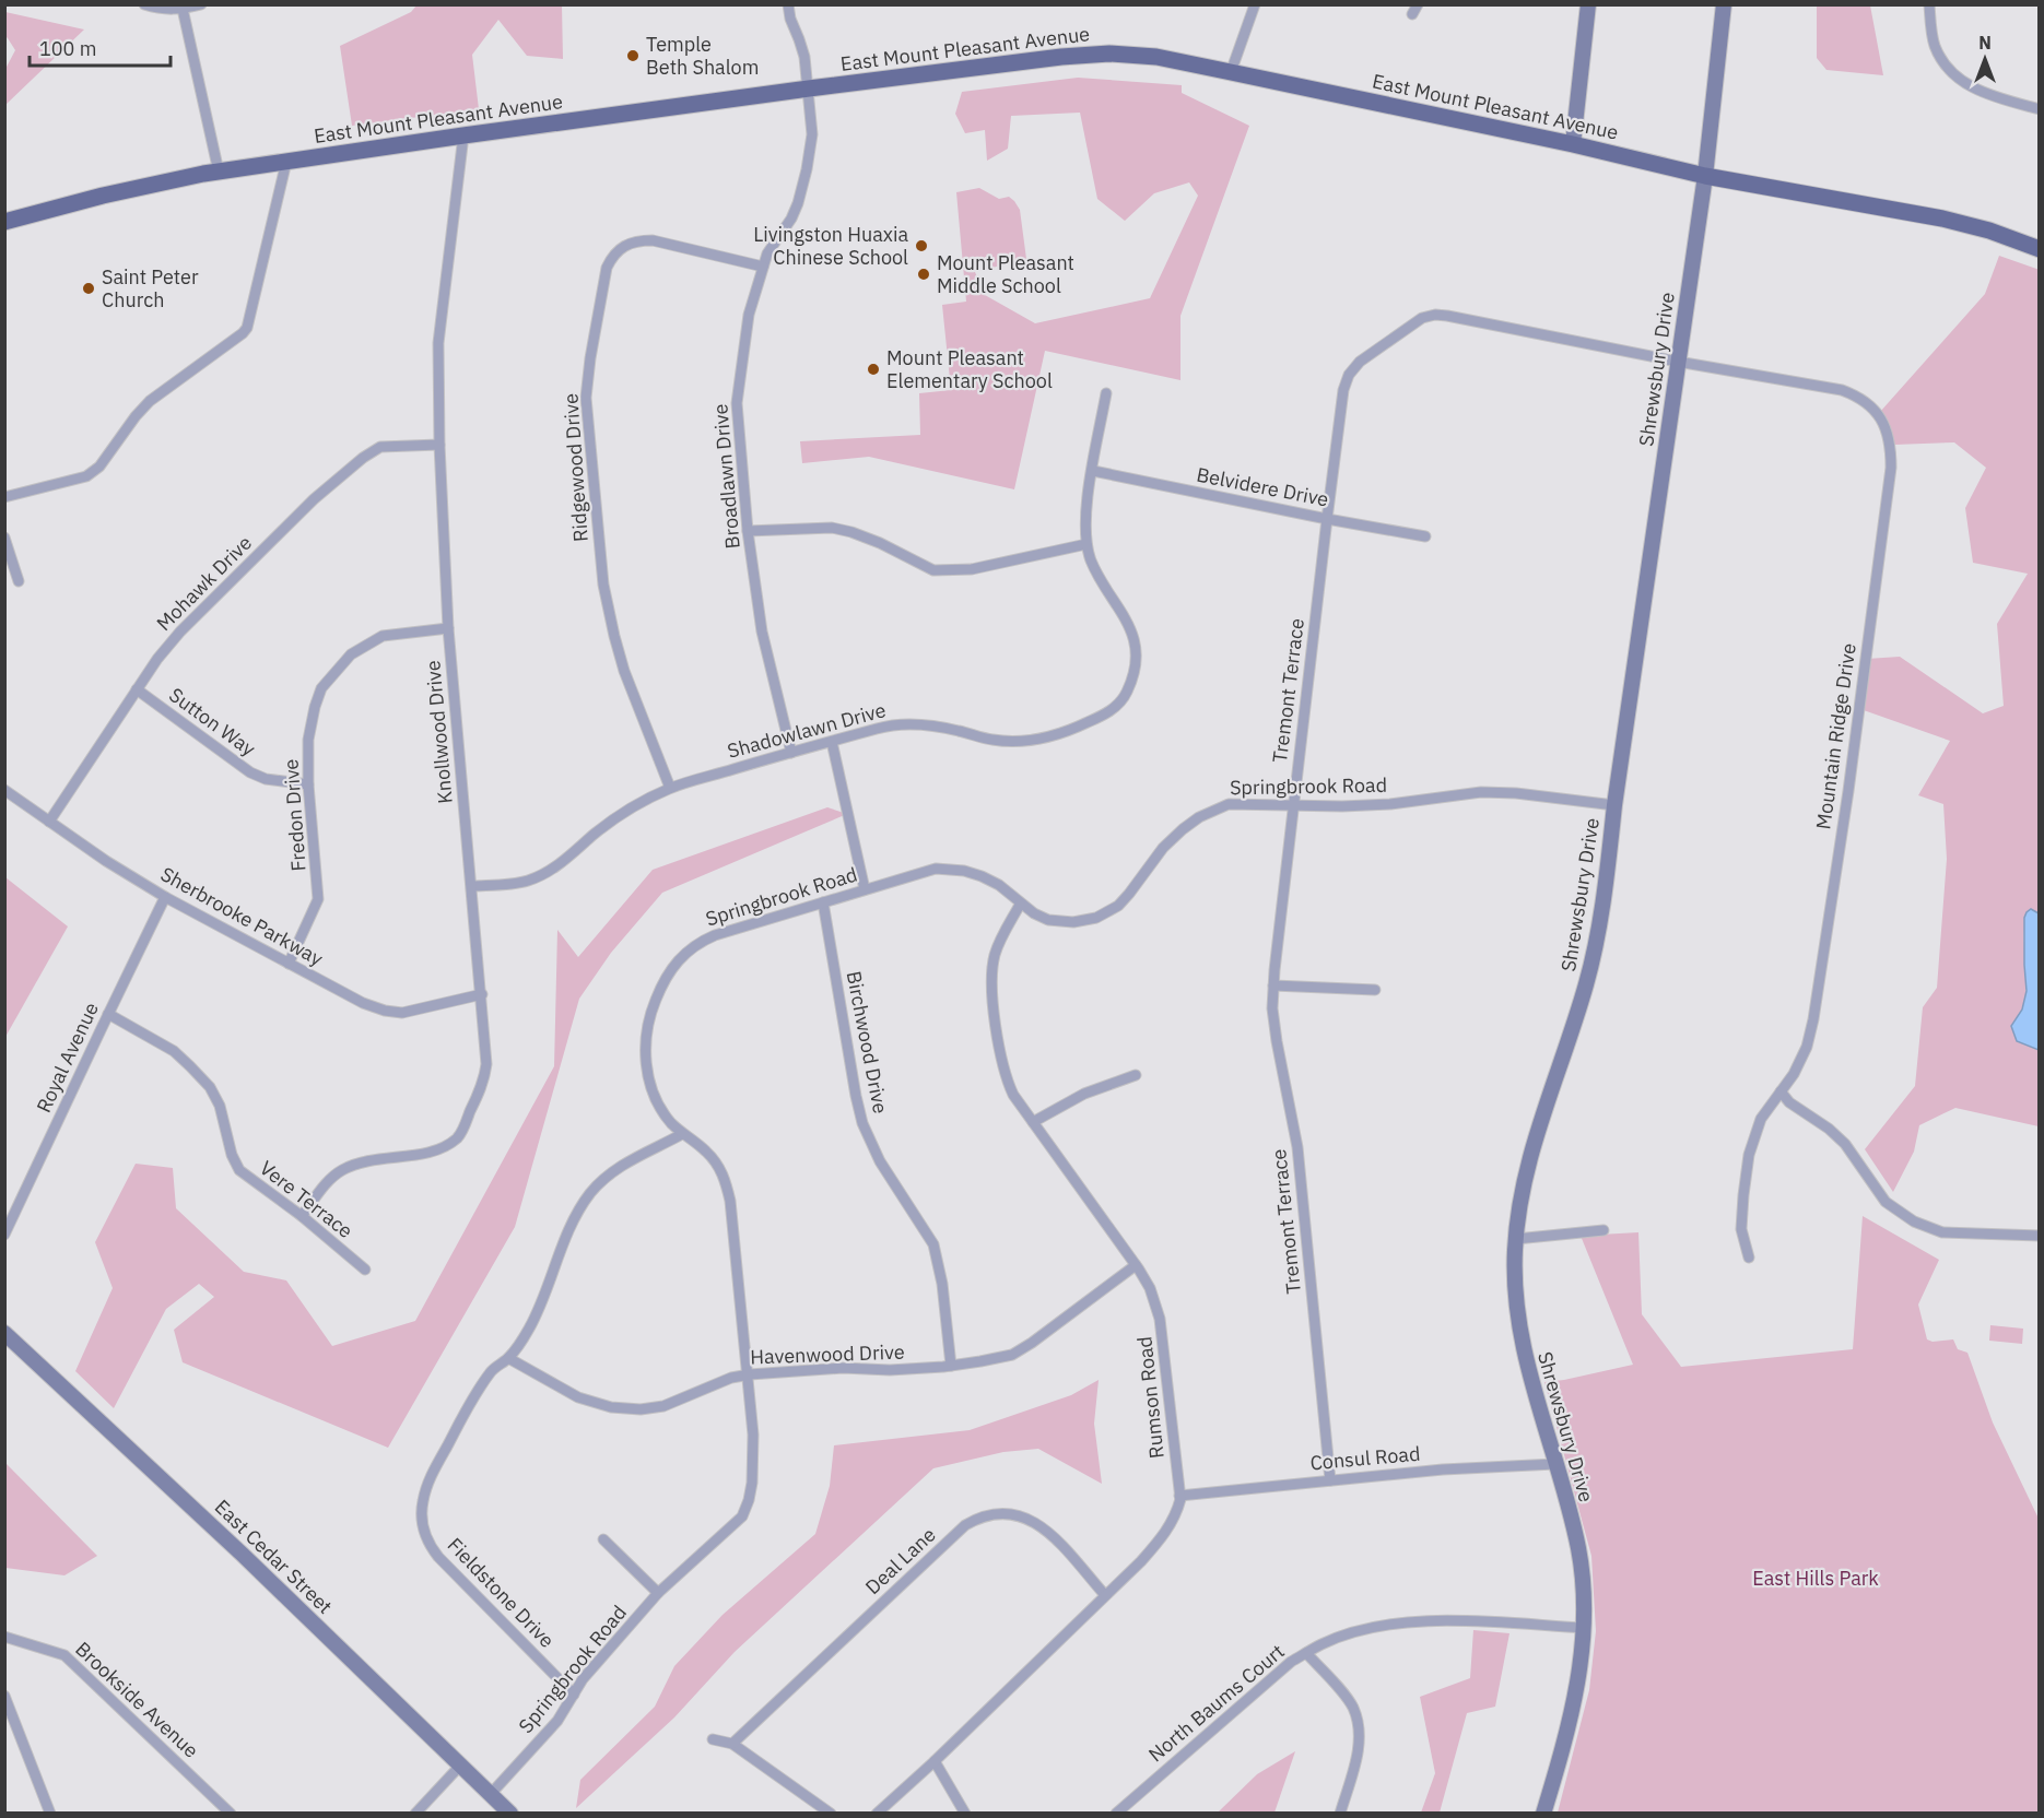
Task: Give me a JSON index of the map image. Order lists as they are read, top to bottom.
{
  "streets": {
    "main road": ["East Mount Pleasant Avenue", "Shrewsbury Drive", "East Cedar Street"],
    "street": [
      "Ridgewood Drive",
      "Broadlawn Drive",
      "Belvidere Drive",
      "Mohawk Drive",
      "Tremont Terrace",
      "Sutton Way",
      "Shadowlawn Drive",
      "Knollwood Drive",
      "Mountain Ridge Drive",
      "Springbrook Road",
      "Fredon Drive",
      "Sherbrooke Parkway",
      "Birchwood Drive",
      "Royal Avenue",
      "Vere Terrace",
      "Havenwood Drive",
      "Rumson Road",
      "Consul Road",
      "Deal Lane",
      "Fieldstone Drive",
      "Brookside Avenue",
      "North Baums Court"
    ]
  },
  "crossings": [
    ["East Mount Pleasant Avenue", "Shrewsbury Drive"],
    ["East Mount Pleasant Avenue", "Broadlawn Drive"],
    ["East Mount Pleasant Avenue", "Knollwood Drive"],
    ["Shrewsbury Drive", "Tremont Terrace"],
    ["Shrewsbury Drive", "Mountain Ridge Drive"],
    ["Shrewsbury Drive", "Springbrook Road"],
    ["Shrewsbury Drive", "Consul Road"],
    ["Shrewsbury Drive", "North Baums Court"],
    ["Ridgewood Drive", "Broadlawn Drive"],
    ["Ridgewood Drive", "Shadowlawn Drive"],
    ["Broadlawn Drive", "Shadowlawn Drive"],
    ["Belvidere Drive", "Tremont Terrace"],
    ["Belvidere Drive", "Shadowlawn Drive"],
    ["Mohawk Drive", "Sutton Way"],
    ["Mohawk Drive", "Knollwood Drive"],
    ["Mohawk Drive", "Sherbrooke Parkway"],
    ["Tremont Terrace", "Mountain Ridge Drive"],
    ["Tremont Terrace", "Springbrook Road"],
    ["Tremont Terrace", "Consul Road"],
    ["Sutton Way", "Fredon Drive"],
    ["Shadowlawn Drive", "Knollwood Drive"],
    ["Knollwood Drive", "Fredon Drive"],
    ["Knollwood Drive", "Sherbrooke Parkway"],
    ["Knollwood Drive", "Vere Terrace"],
    ["Springbrook Road", "Birchwood Drive"],
    ["Springbrook Road", "Havenwood Drive"],
    ["Springbrook Road", "Rumson Road"],
    ["Springbrook Road", "East Cedar Street"],
    ["Springbrook Road", "Fieldstone Drive"],
    ["Fredon Drive", "Sherbrooke Parkway"],
    ["Sherbrooke Parkway", "Royal Avenue"],
    ["Birchwood Drive", "Havenwood Drive"],
    ["Royal Avenue", "Vere Terrace"],
    ["Havenwood Drive", "Rumson Road"],
    ["Havenwood Drive", "Fieldstone Drive"],
    ["Rumson Road", "Consul Road"],
    ["Rumson Road", "Deal Lane"]
  ],
  "parks": ["East Hills Park"],
  "places": [
    "Temple Beth Shalom",
    "Livingston Huaxia Chinese School",
    "Mount Pleasant Middle School",
    "Saint Peter Church",
    "Mount Pleasant Elementary School"
  ],
  "scale_bar": "100 m",
  "north": "top"
}
